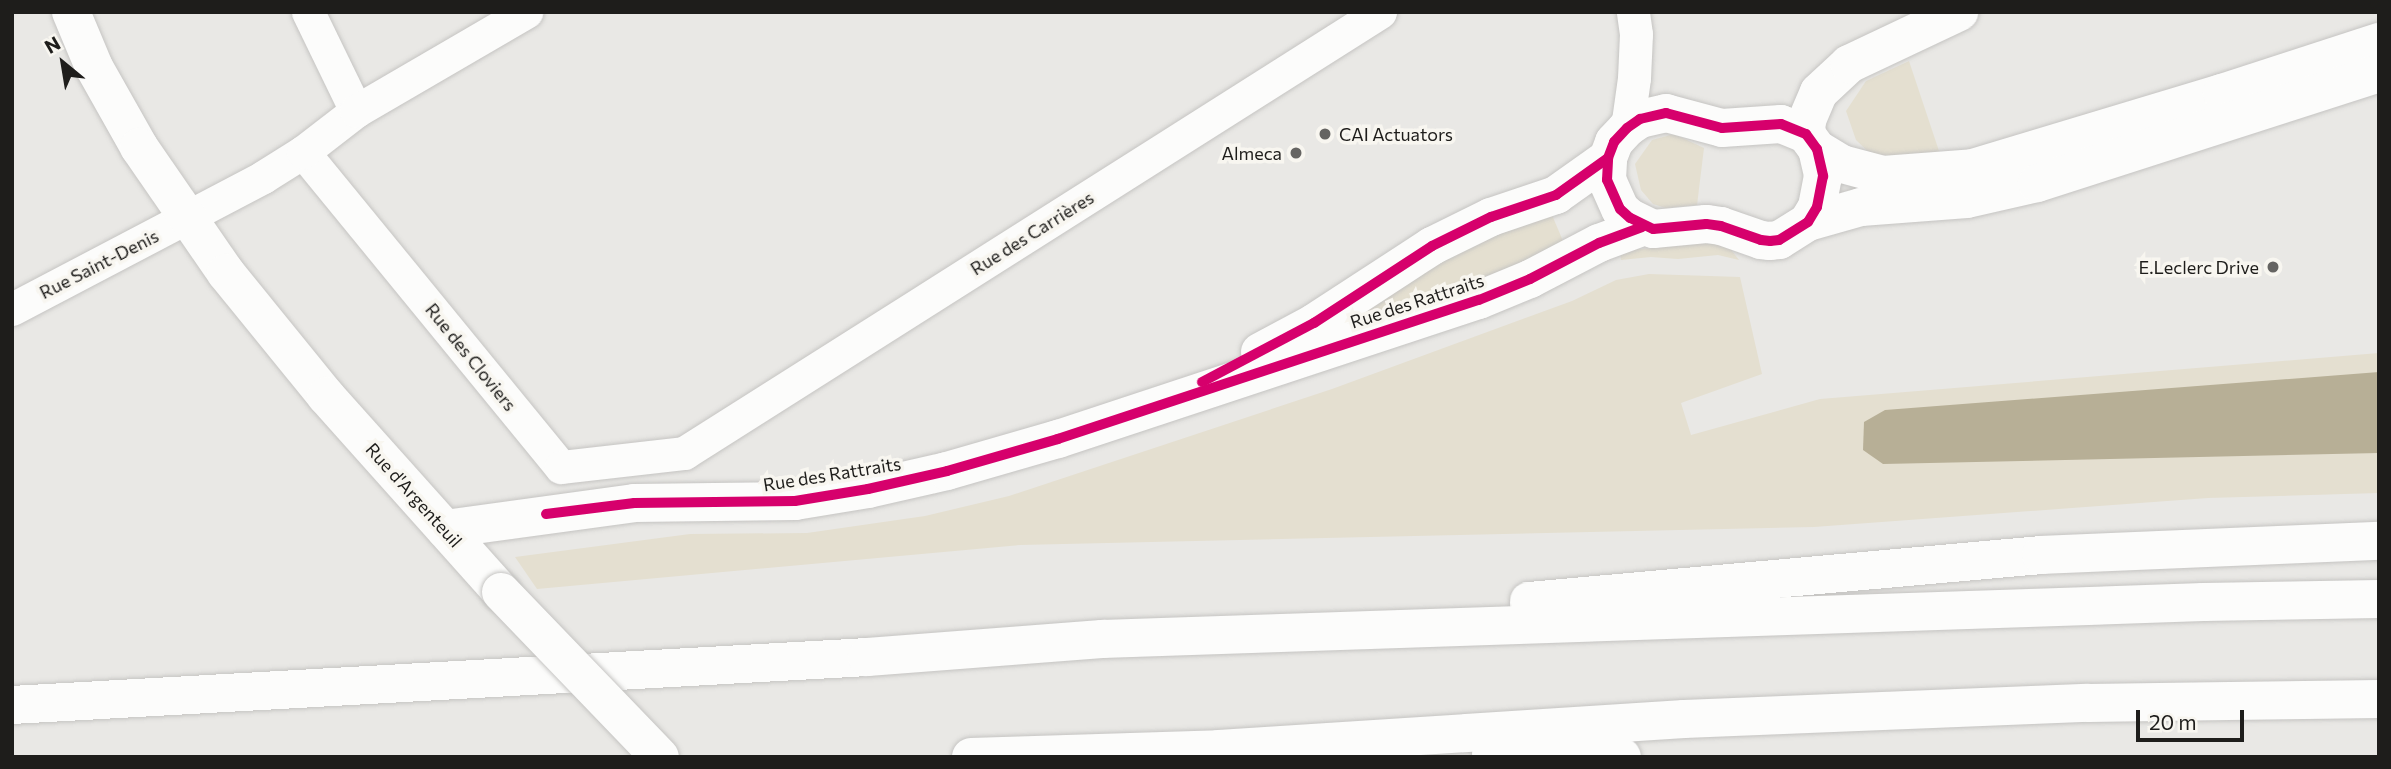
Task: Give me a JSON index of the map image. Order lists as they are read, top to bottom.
{
  "streets": {
    "main road": ["Rue des Rattraits", "Rue d'Argenteuil"],
    "street": ["Rue des Carrières", "Rue Saint-Denis", "Rue des Cloviers"]
  },
  "crossings": [
    ["Rue des Carrières", "Rue des Cloviers"],
    ["Rue Saint-Denis", "Rue des Cloviers"],
    ["Rue Saint-Denis", "Rue d'Argenteuil"],
    ["Rue des Rattraits", "Rue d'Argenteuil"]
  ],
  "places": ["CAI Actuators", "Almeca", "E.Leclerc Drive"],
  "scale_bar": "20 m",
  "north": "top left"
}
